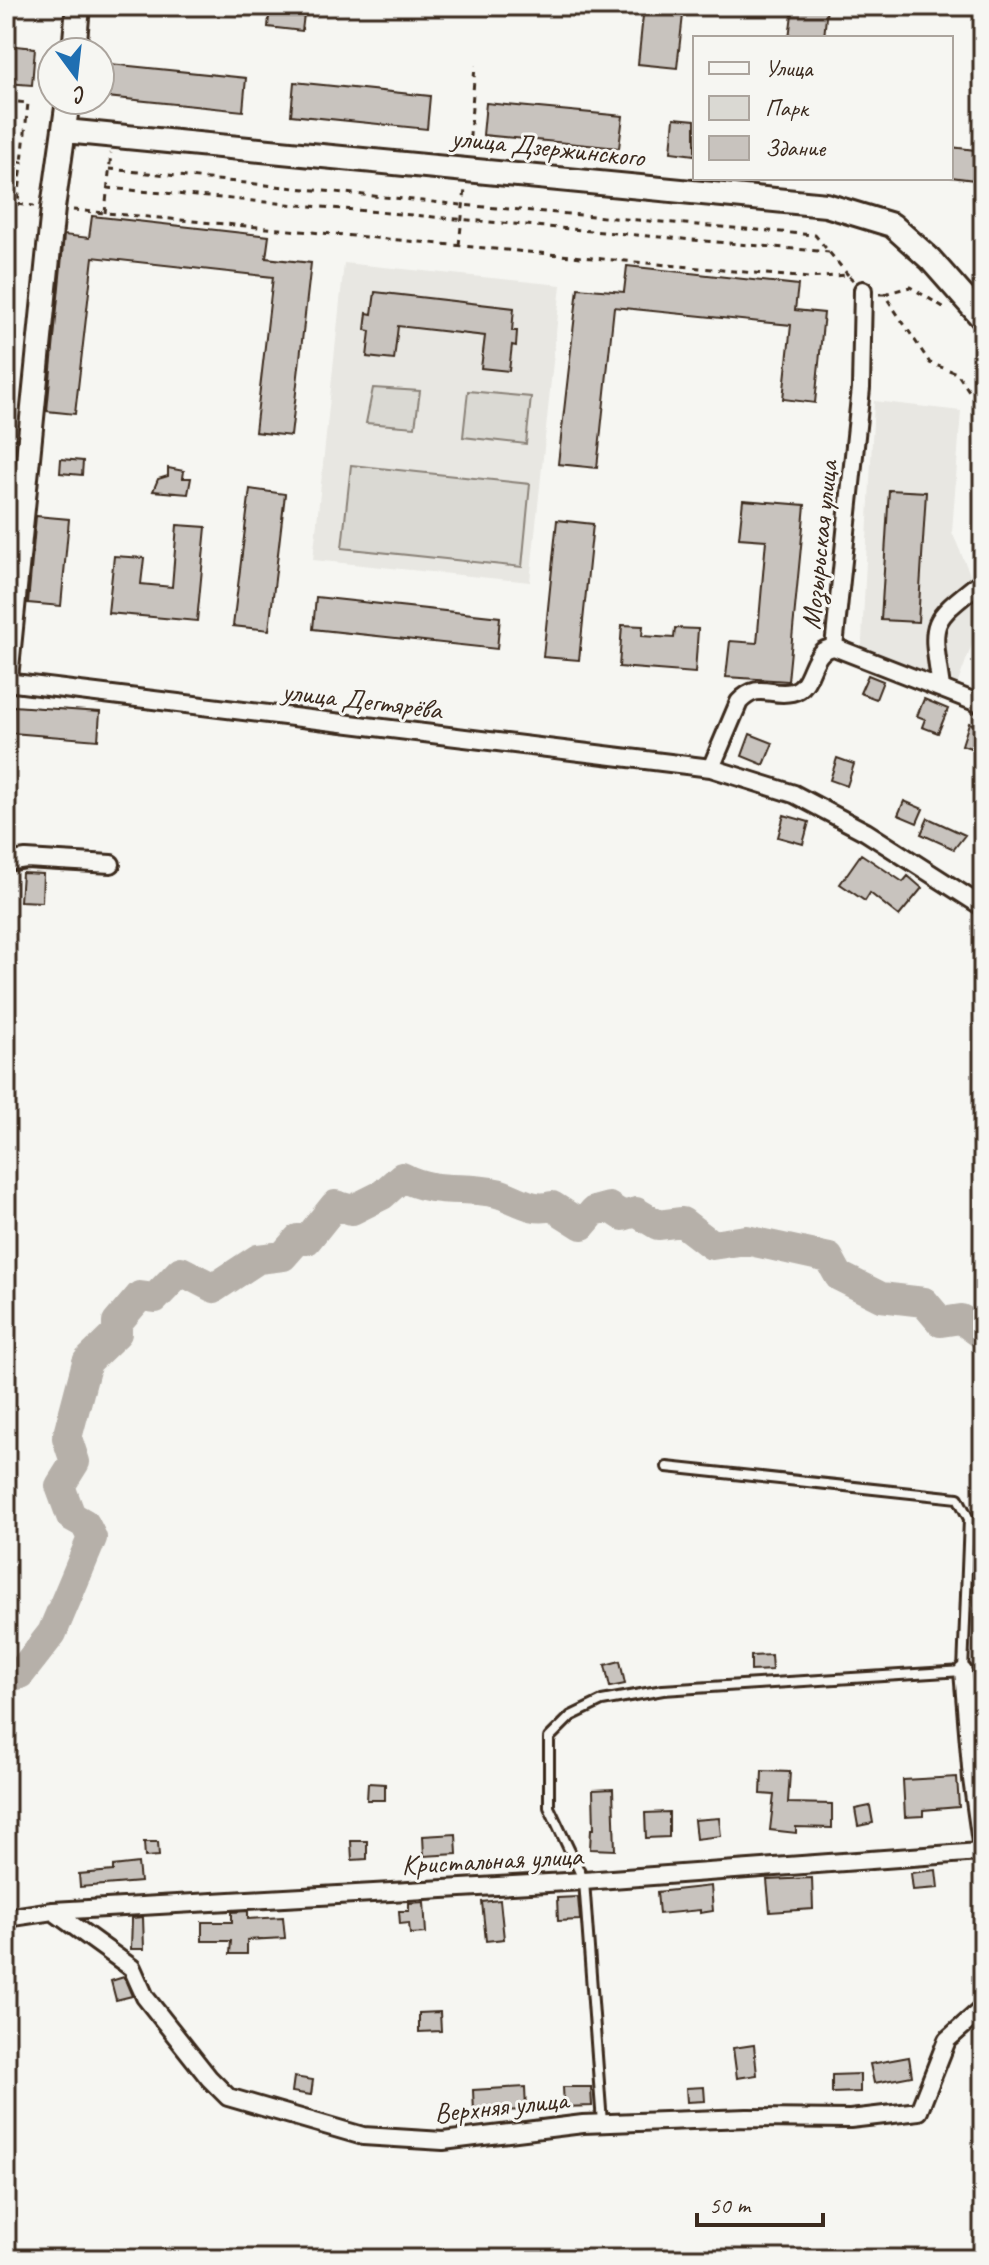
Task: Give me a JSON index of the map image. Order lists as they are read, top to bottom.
{
  "streets": {
    "street": [
      "улица Дзержинского",
      "Мозырьская улица",
      "улица Дегтярёва",
      "Кристальная улица",
      "Верхняя улица"
    ]
  },
  "crossings": [
    ["Кристальная улица", "Верхняя улица"]
  ],
  "legend": ["Улица", "Парк", "Здание"],
  "scale_bar": "50 m",
  "north": "bottom"
}
